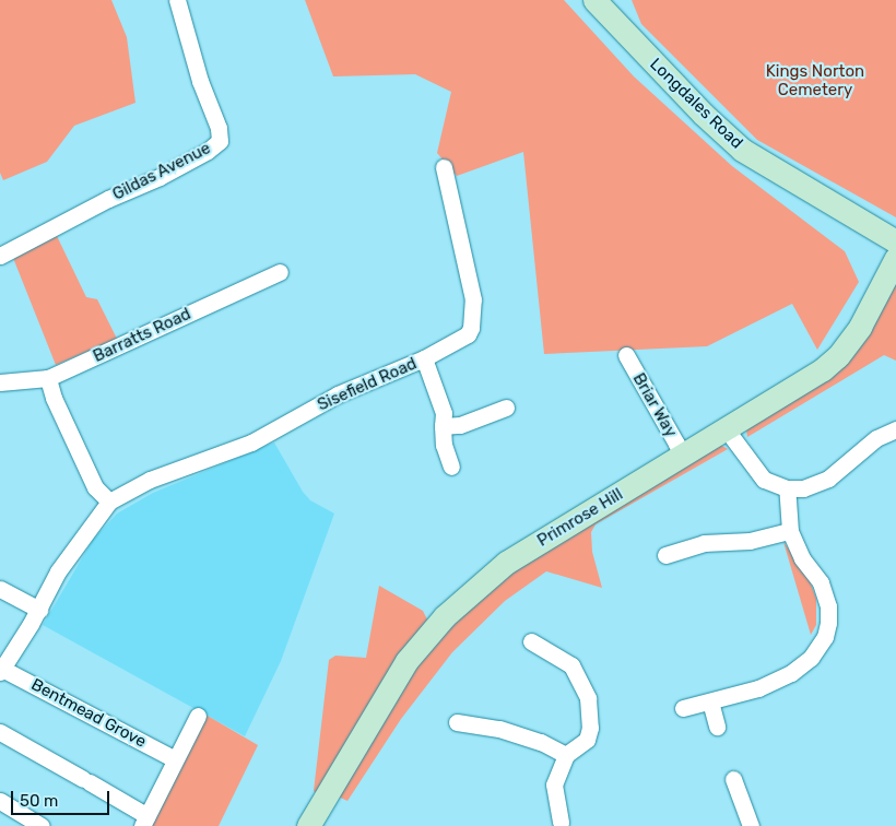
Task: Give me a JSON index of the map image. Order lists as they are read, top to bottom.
{
  "streets": {
    "street": [
      "Longdales Road",
      "Gildas Avenue",
      "Barratts Road",
      "Sisefield Road",
      "Briar Way",
      "Primrose Hill",
      "Bentmead Grove"
    ]
  },
  "crossings": [
    ["Sisefield Road", "Bentmead Grove"],
    ["Briar Way", "Primrose Hill"]
  ],
  "parks": ["Kings Norton Cemetery"],
  "scale_bar": "50 m"
}
